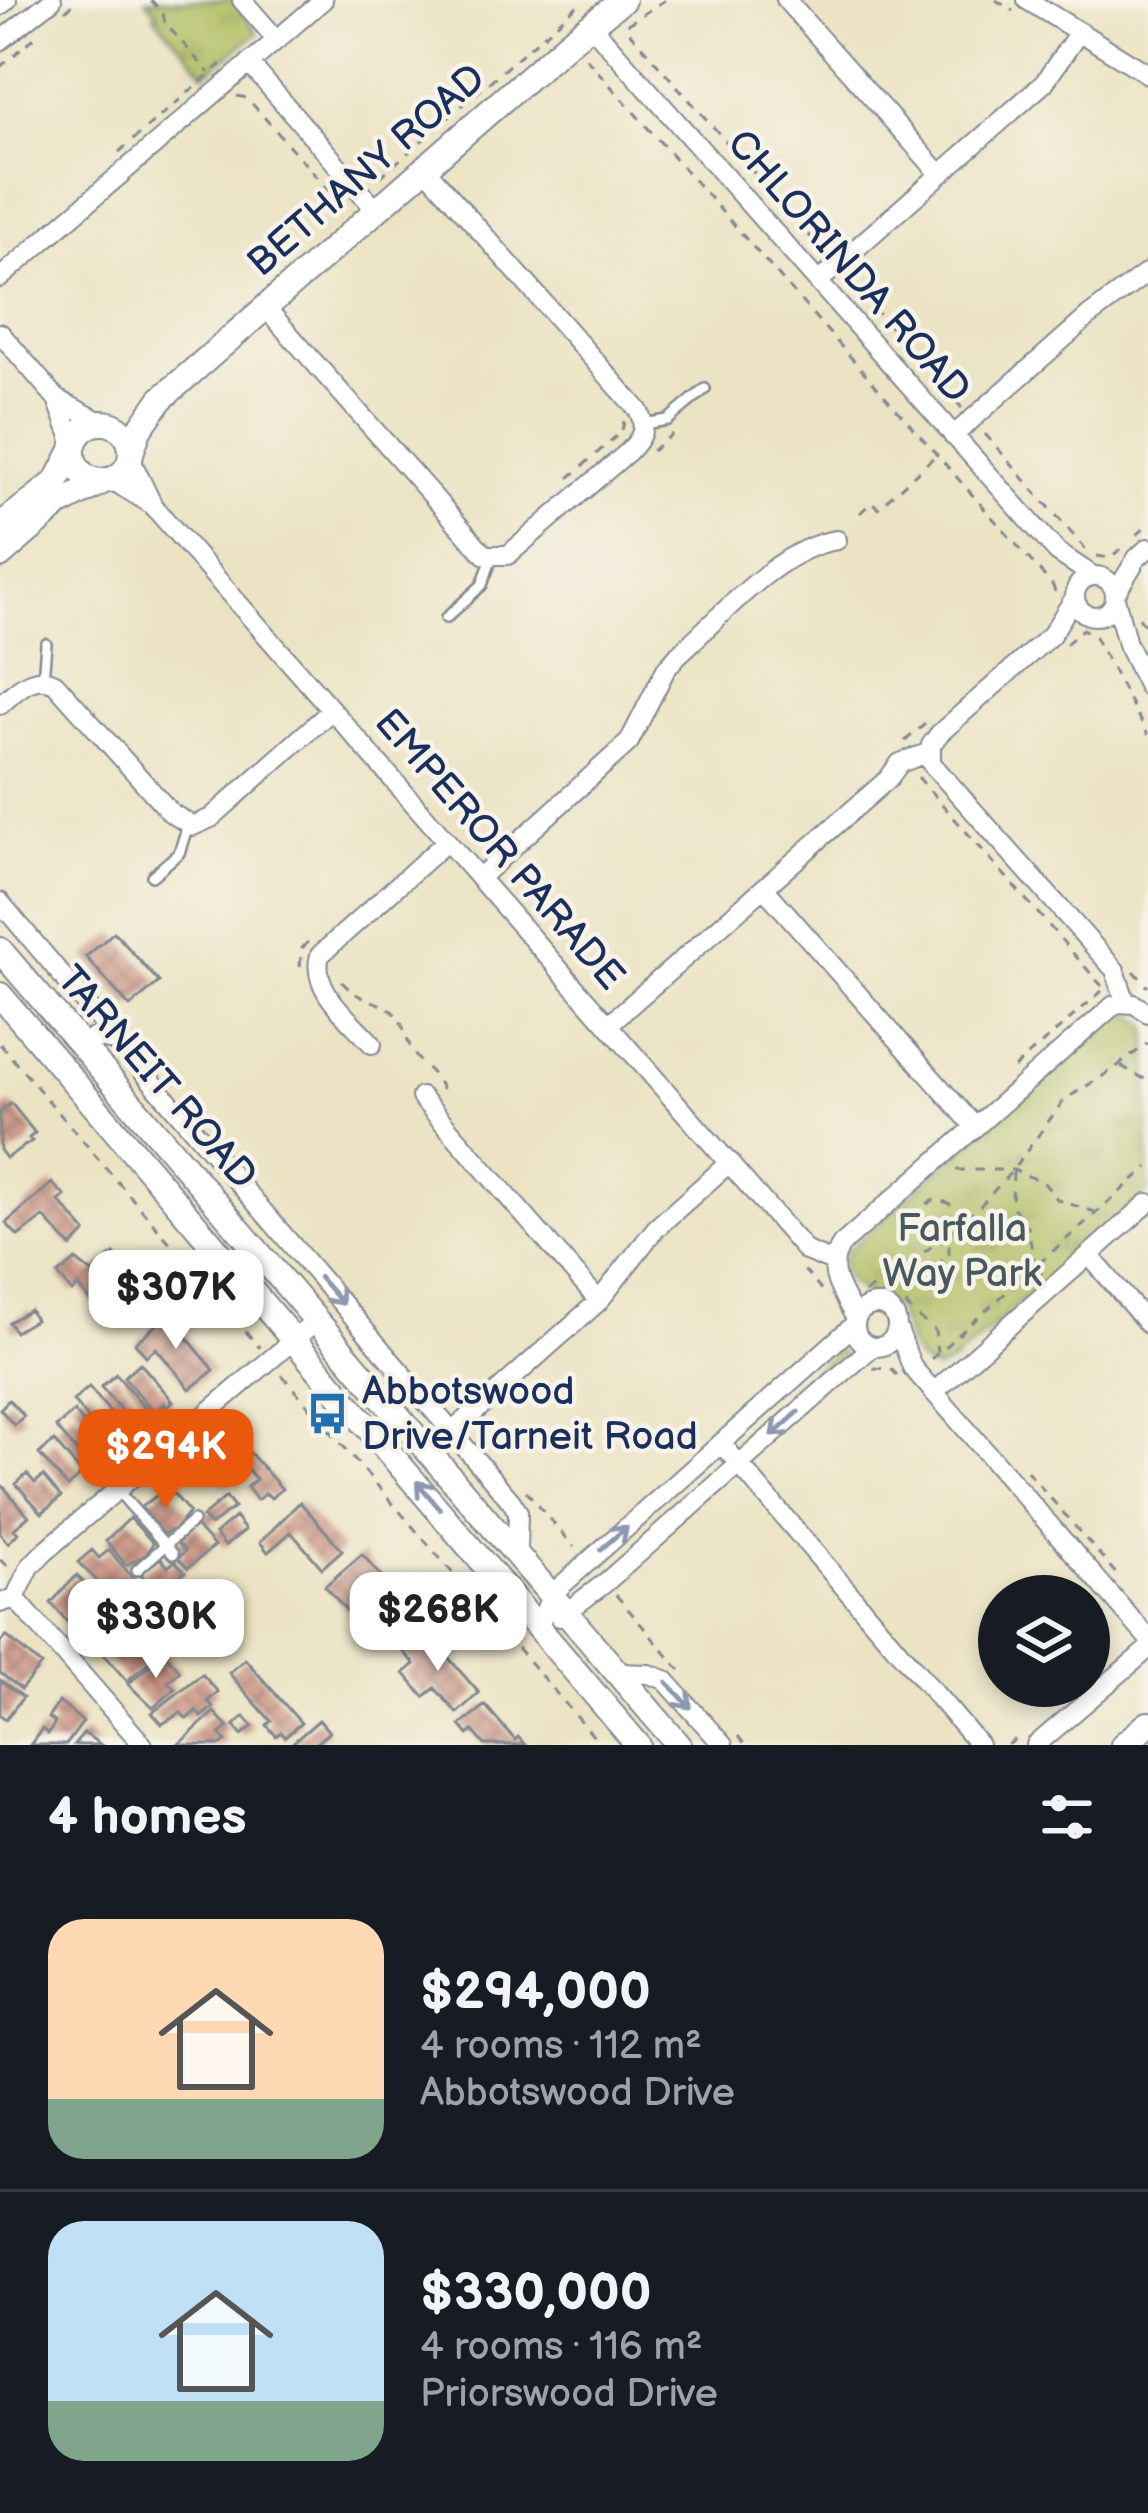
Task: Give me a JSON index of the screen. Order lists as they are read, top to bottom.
{
  "streets": {
    "main road": ["BETHANY ROAD", "TARNEIT ROAD"],
    "street": ["CHLORINDA ROAD", "EMPEROR PARADE"]
  },
  "crossings": [
    ["BETHANY ROAD", "CHLORINDA ROAD"],
    ["BETHANY ROAD", "EMPEROR PARADE"]
  ],
  "parks": ["Farfalla Way Park"],
  "places": {
    "bus stop": ["Abbotswood Drive/Tarneit Road"]
  },
  "page": {
    "price": [
      "$307K",
      "$294K",
      "$268K",
      "$330K"
    ],
    "heading": "4 homes",
    "list": [
      {
        "name": "$294,000",
        "note": "4 rooms · 112 m² · Abbotswood Drive"
      },
      {
        "name": "$330,000",
        "note": "4 rooms · 116 m² · Priorswood Drive"
      }
    ]
  }
}
